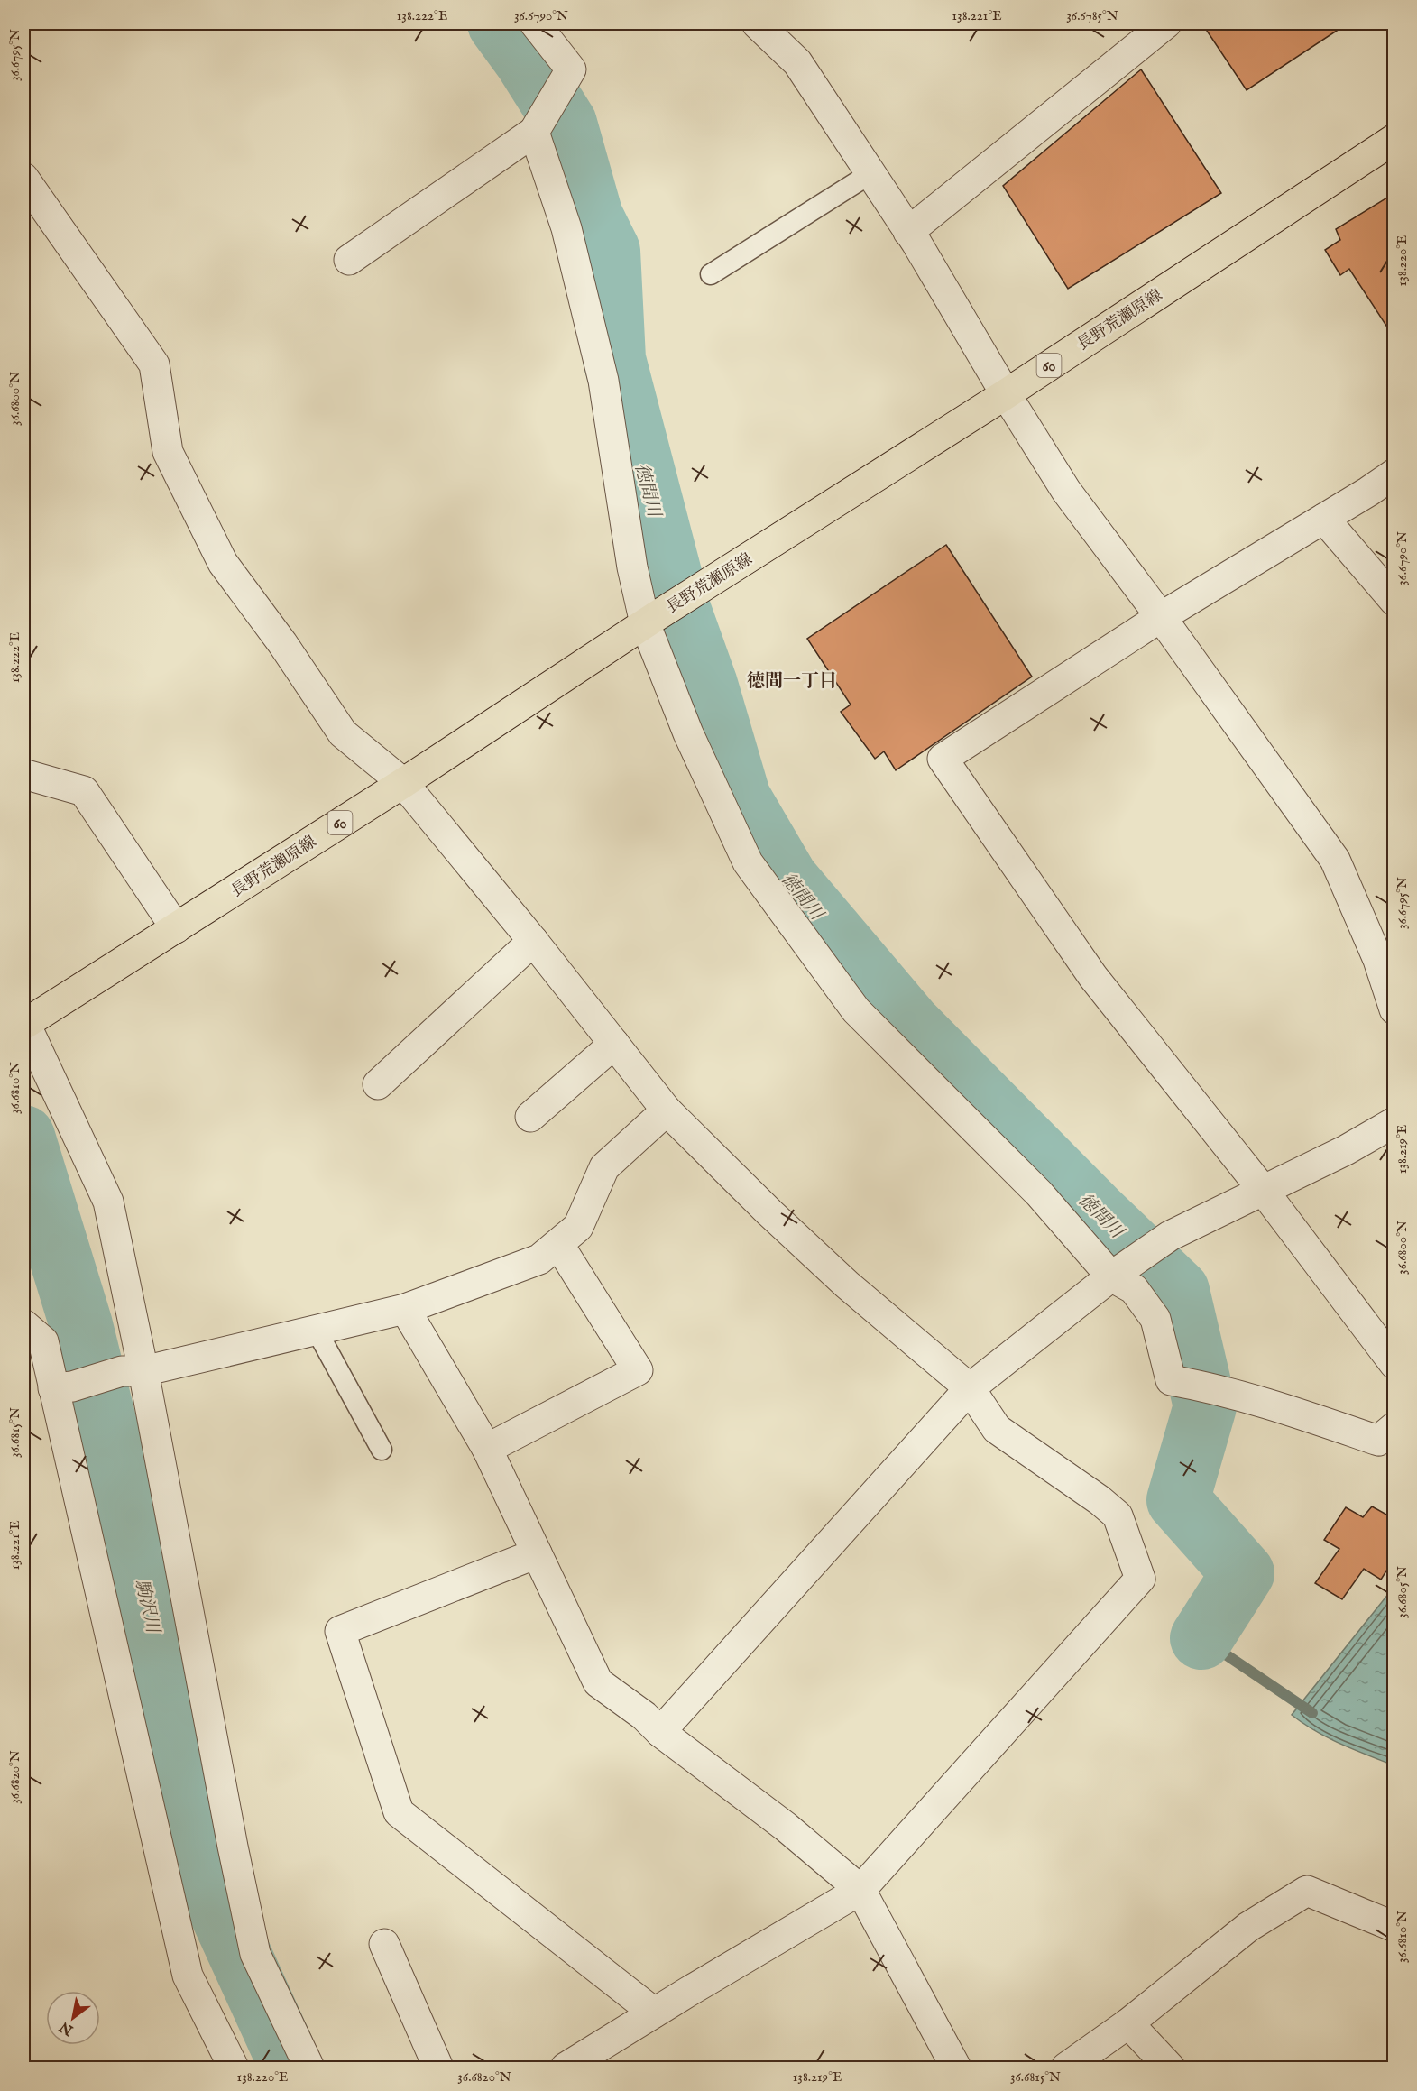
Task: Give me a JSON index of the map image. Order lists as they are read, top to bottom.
{
  "streets": {
    "main road": ["長野荒瀬原線", "60"]
  },
  "districts": ["徳間一丁目"],
  "water": ["徳間川", "駒沢川"],
  "north": "bottom left",
  "coordinates": [
    "138.222°E",
    "36.6790°N",
    "138.221°E",
    "36.6785°N",
    "36.6795°N",
    "138.220°E",
    "36.6800°N",
    "36.6810°N",
    "138.219°E",
    "36.6815°N",
    "36.6805°N",
    "36.6820°N"
  ]
}
